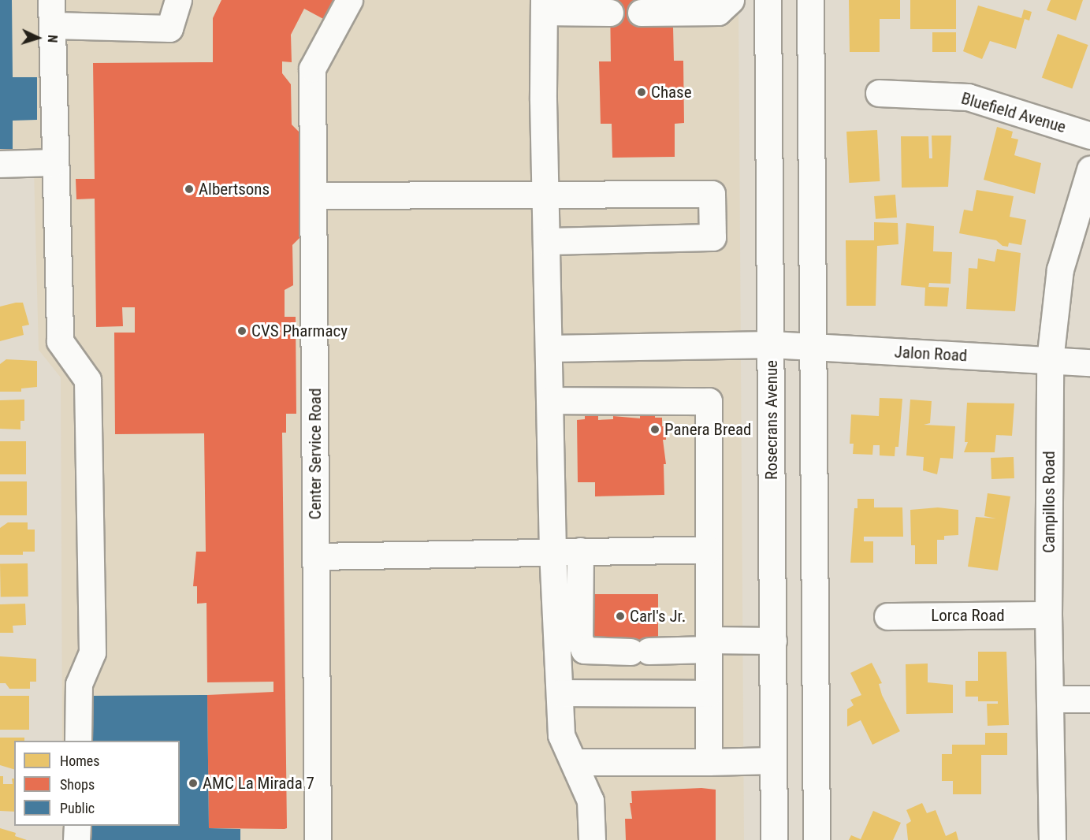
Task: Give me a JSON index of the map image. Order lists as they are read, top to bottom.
{
  "streets": {
    "main road": [
      "Bluefield Avenue",
      "Jalon Road",
      "Rosecrans Avenue",
      "Center Service Road",
      "Campillos Road",
      "Lorca Road"
    ]
  },
  "crossings": [
    ["Jalon Road", "Rosecrans Avenue"],
    ["Jalon Road", "Campillos Road"],
    ["Campillos Road", "Lorca Road"]
  ],
  "places": [
    "Chase",
    "Albertsons",
    "CVS Pharmacy",
    "Panera Bread",
    "Carl's Jr.",
    "AMC La Mirada 7"
  ],
  "legend": ["Homes", "Shops", "Public"],
  "north": "right"
}
